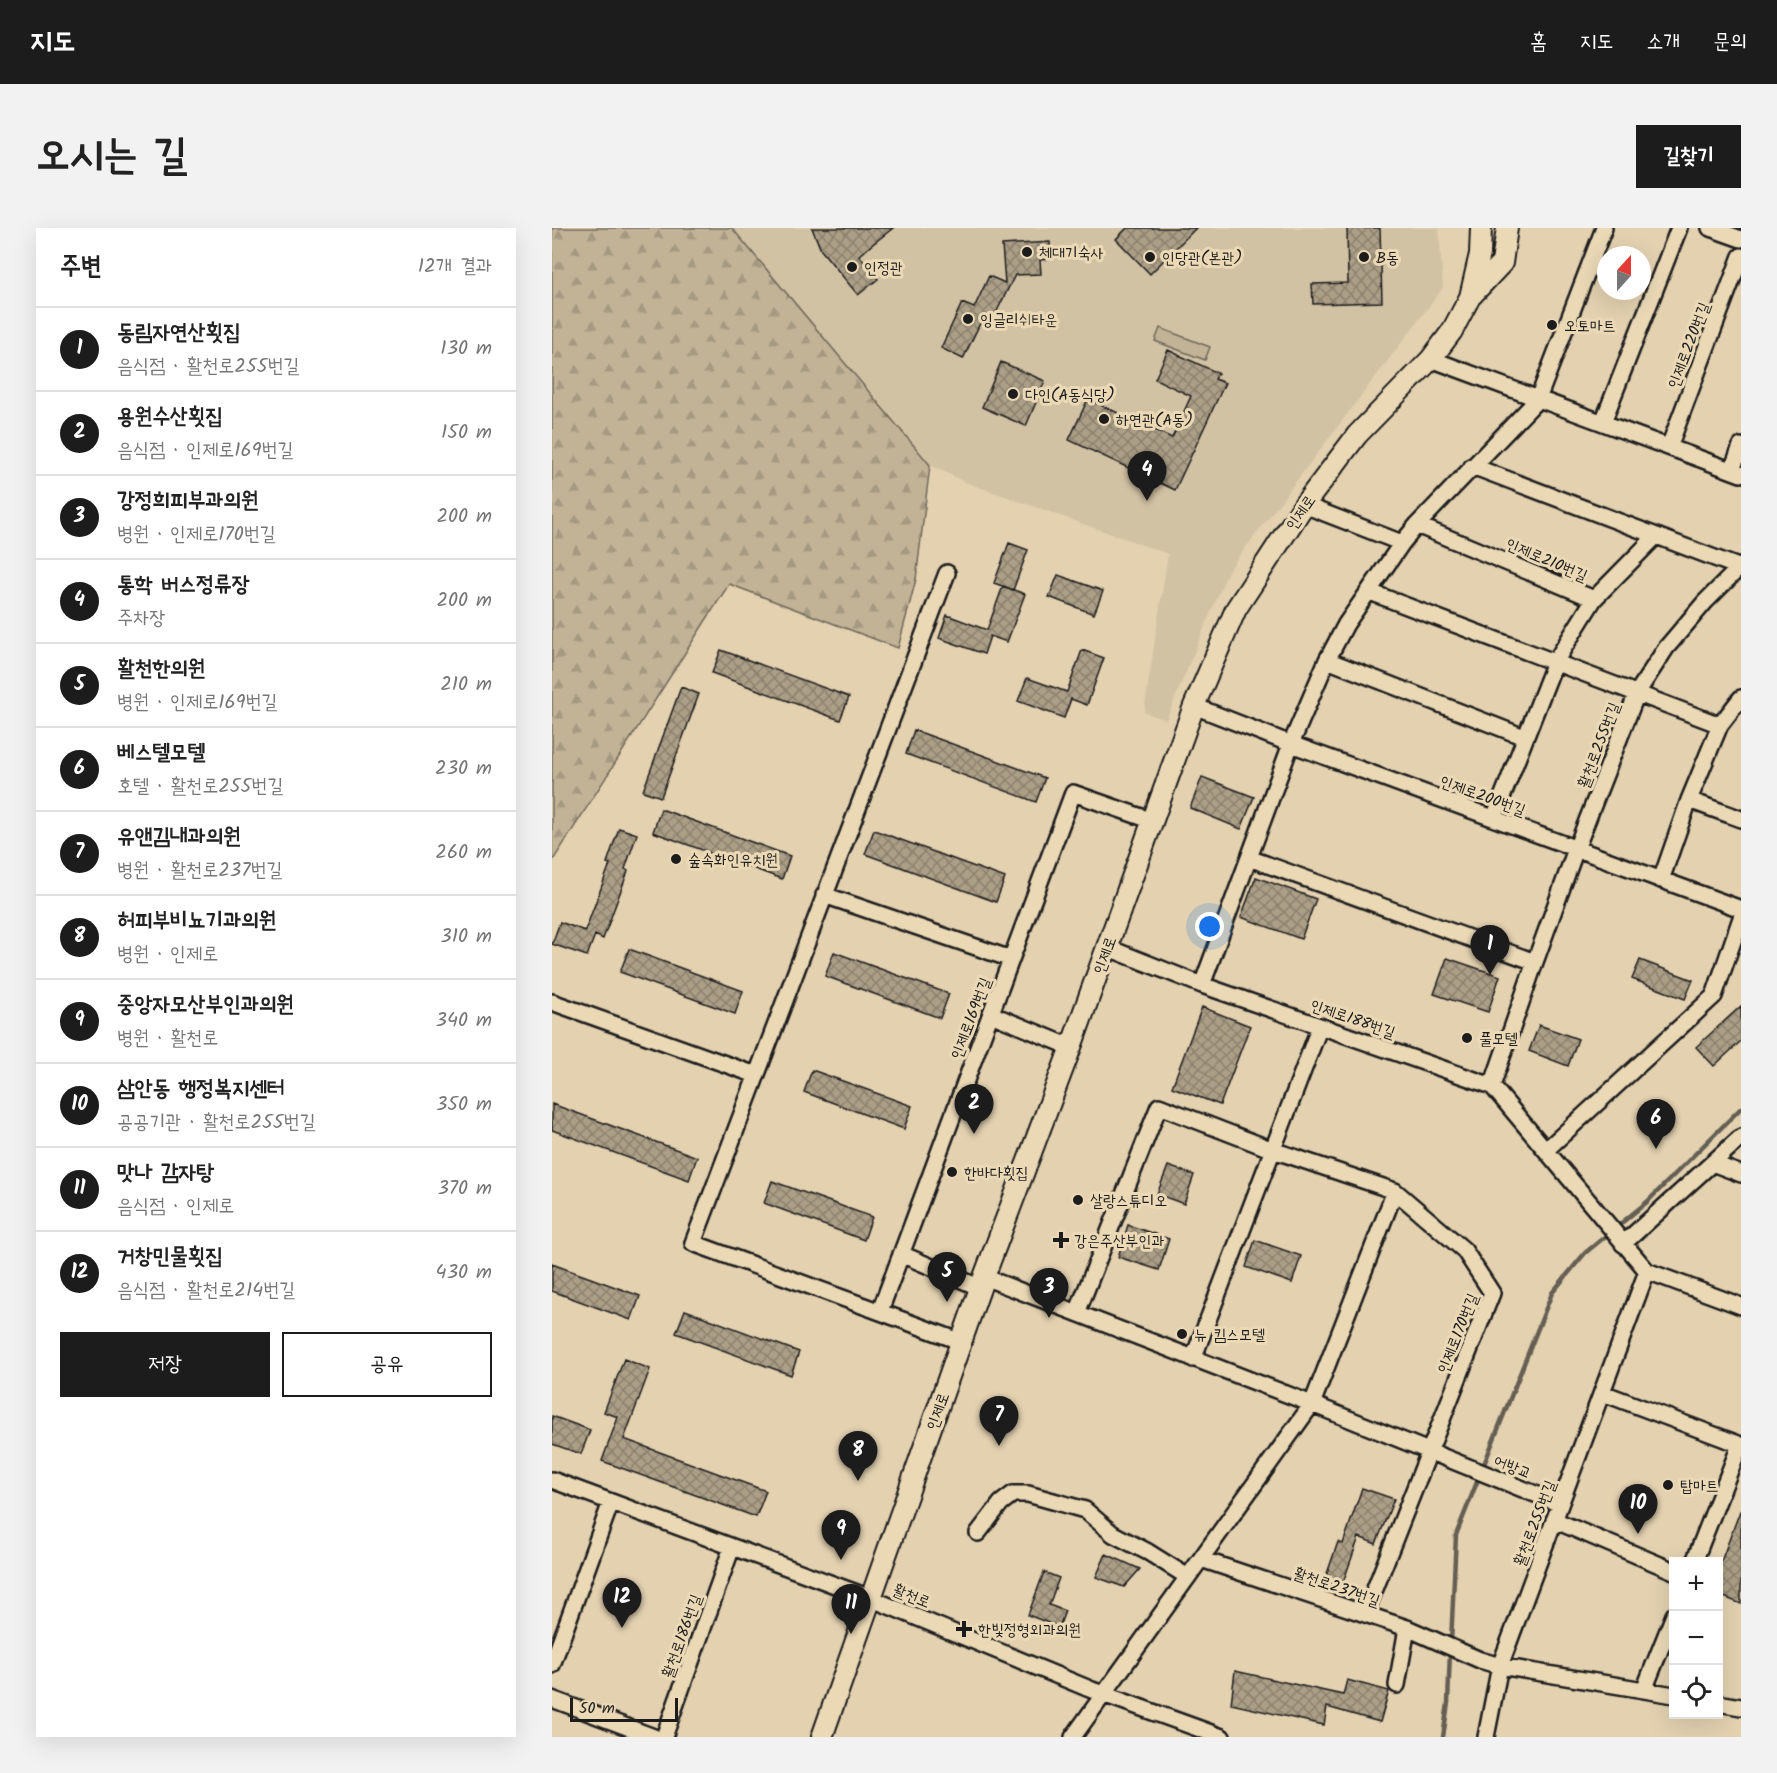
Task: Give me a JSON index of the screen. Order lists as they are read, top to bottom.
{
  "streets": {
    "main road": ["인제로"],
    "street": [
      "인제로220번길",
      "인제로210번길",
      "활천로255번길",
      "인제로200번길",
      "인제로169번길",
      "인제로188번길",
      "인제로170번길",
      "어방교",
      "활천로237번길",
      "활천로",
      "활천로186번길"
    ]
  },
  "crossings": [
    ["인제로", "인제로200번길"],
    ["인제로", "인제로169번길"],
    ["인제로", "인제로188번길"],
    ["인제로", "활천로"],
    ["인제로210번길", "인제로200번길"],
    ["활천로255번길", "인제로200번길"],
    ["활천로255번길", "인제로188번길"],
    ["활천로255번길", "어방교"],
    ["활천로255번길", "활천로237번길"],
    ["인제로170번길", "어방교"],
    ["활천로", "활천로186번길"]
  ],
  "places": {
    "other": [
      "체대기숙사",
      "인당관(본관)",
      "B동",
      "인정관",
      "잉글리쉬타운",
      "오토마트",
      "다인(A동식당)",
      "하연관(A동)",
      "숲속화인유치원",
      "풀모텔",
      "한바다횟집",
      "살랑스튜디오",
      "뉴 킴스모텔",
      "탑마트"
    ],
    "health": ["강은주산부인과", "한빛정형외과의원"]
  },
  "scale_bar": "50 m",
  "north": "top",
  "page": {
    "header": "지도",
    "nav": [
      "홈",
      "지도",
      "소개",
      "문의"
    ],
    "title": "오시는 길",
    "buttons": [
      "길찾기",
      ["저장", "공유"]
    ],
    "heading": ["주변", "12개 결과"],
    "list": [
      {
        "mark": "1",
        "name": "동림자연산횟집",
        "note": "음식점 · 활천로255번길",
        "value": "130 m"
      },
      {
        "mark": "2",
        "name": "용원수산횟집",
        "note": "음식점 · 인제로169번길",
        "value": "150 m"
      },
      {
        "mark": "3",
        "name": "강정희피부과의원",
        "note": "병원 · 인제로170번길",
        "value": "200 m"
      },
      {
        "mark": "4",
        "name": "통학 버스정류장",
        "note": "주차장",
        "value": "200 m"
      },
      {
        "mark": "5",
        "name": "활천한의원",
        "note": "병원 · 인제로169번길",
        "value": "210 m"
      },
      {
        "mark": "6",
        "name": "베스텔모텔",
        "note": "호텔 · 활천로255번길",
        "value": "230 m"
      },
      {
        "mark": "7",
        "name": "유앤김내과의원",
        "note": "병원 · 활천로237번길",
        "value": "260 m"
      },
      {
        "mark": "8",
        "name": "허피부비뇨기과의원",
        "note": "병원 · 인제로",
        "value": "310 m"
      },
      {
        "mark": "9",
        "name": "중앙자모산부인과의원",
        "note": "병원 · 활천로",
        "value": "340 m"
      },
      {
        "mark": "10",
        "name": "삼안동 행정복지센터",
        "note": "공공기관 · 활천로255번길",
        "value": "350 m"
      },
      {
        "mark": "11",
        "name": "맛나 감자탕",
        "note": "음식점 · 인제로",
        "value": "370 m"
      },
      {
        "mark": "12",
        "name": "거창민물횟집",
        "note": "음식점 · 활천로214번길",
        "value": "430 m"
      }
    ],
    "pins": [
      "4",
      "1",
      "2",
      "6",
      "5",
      "3",
      "7",
      "8",
      "10",
      "9",
      "12",
      "11"
    ],
    "map_buttons": ["+", "−"],
    "scale": "50 m"
  }
}
